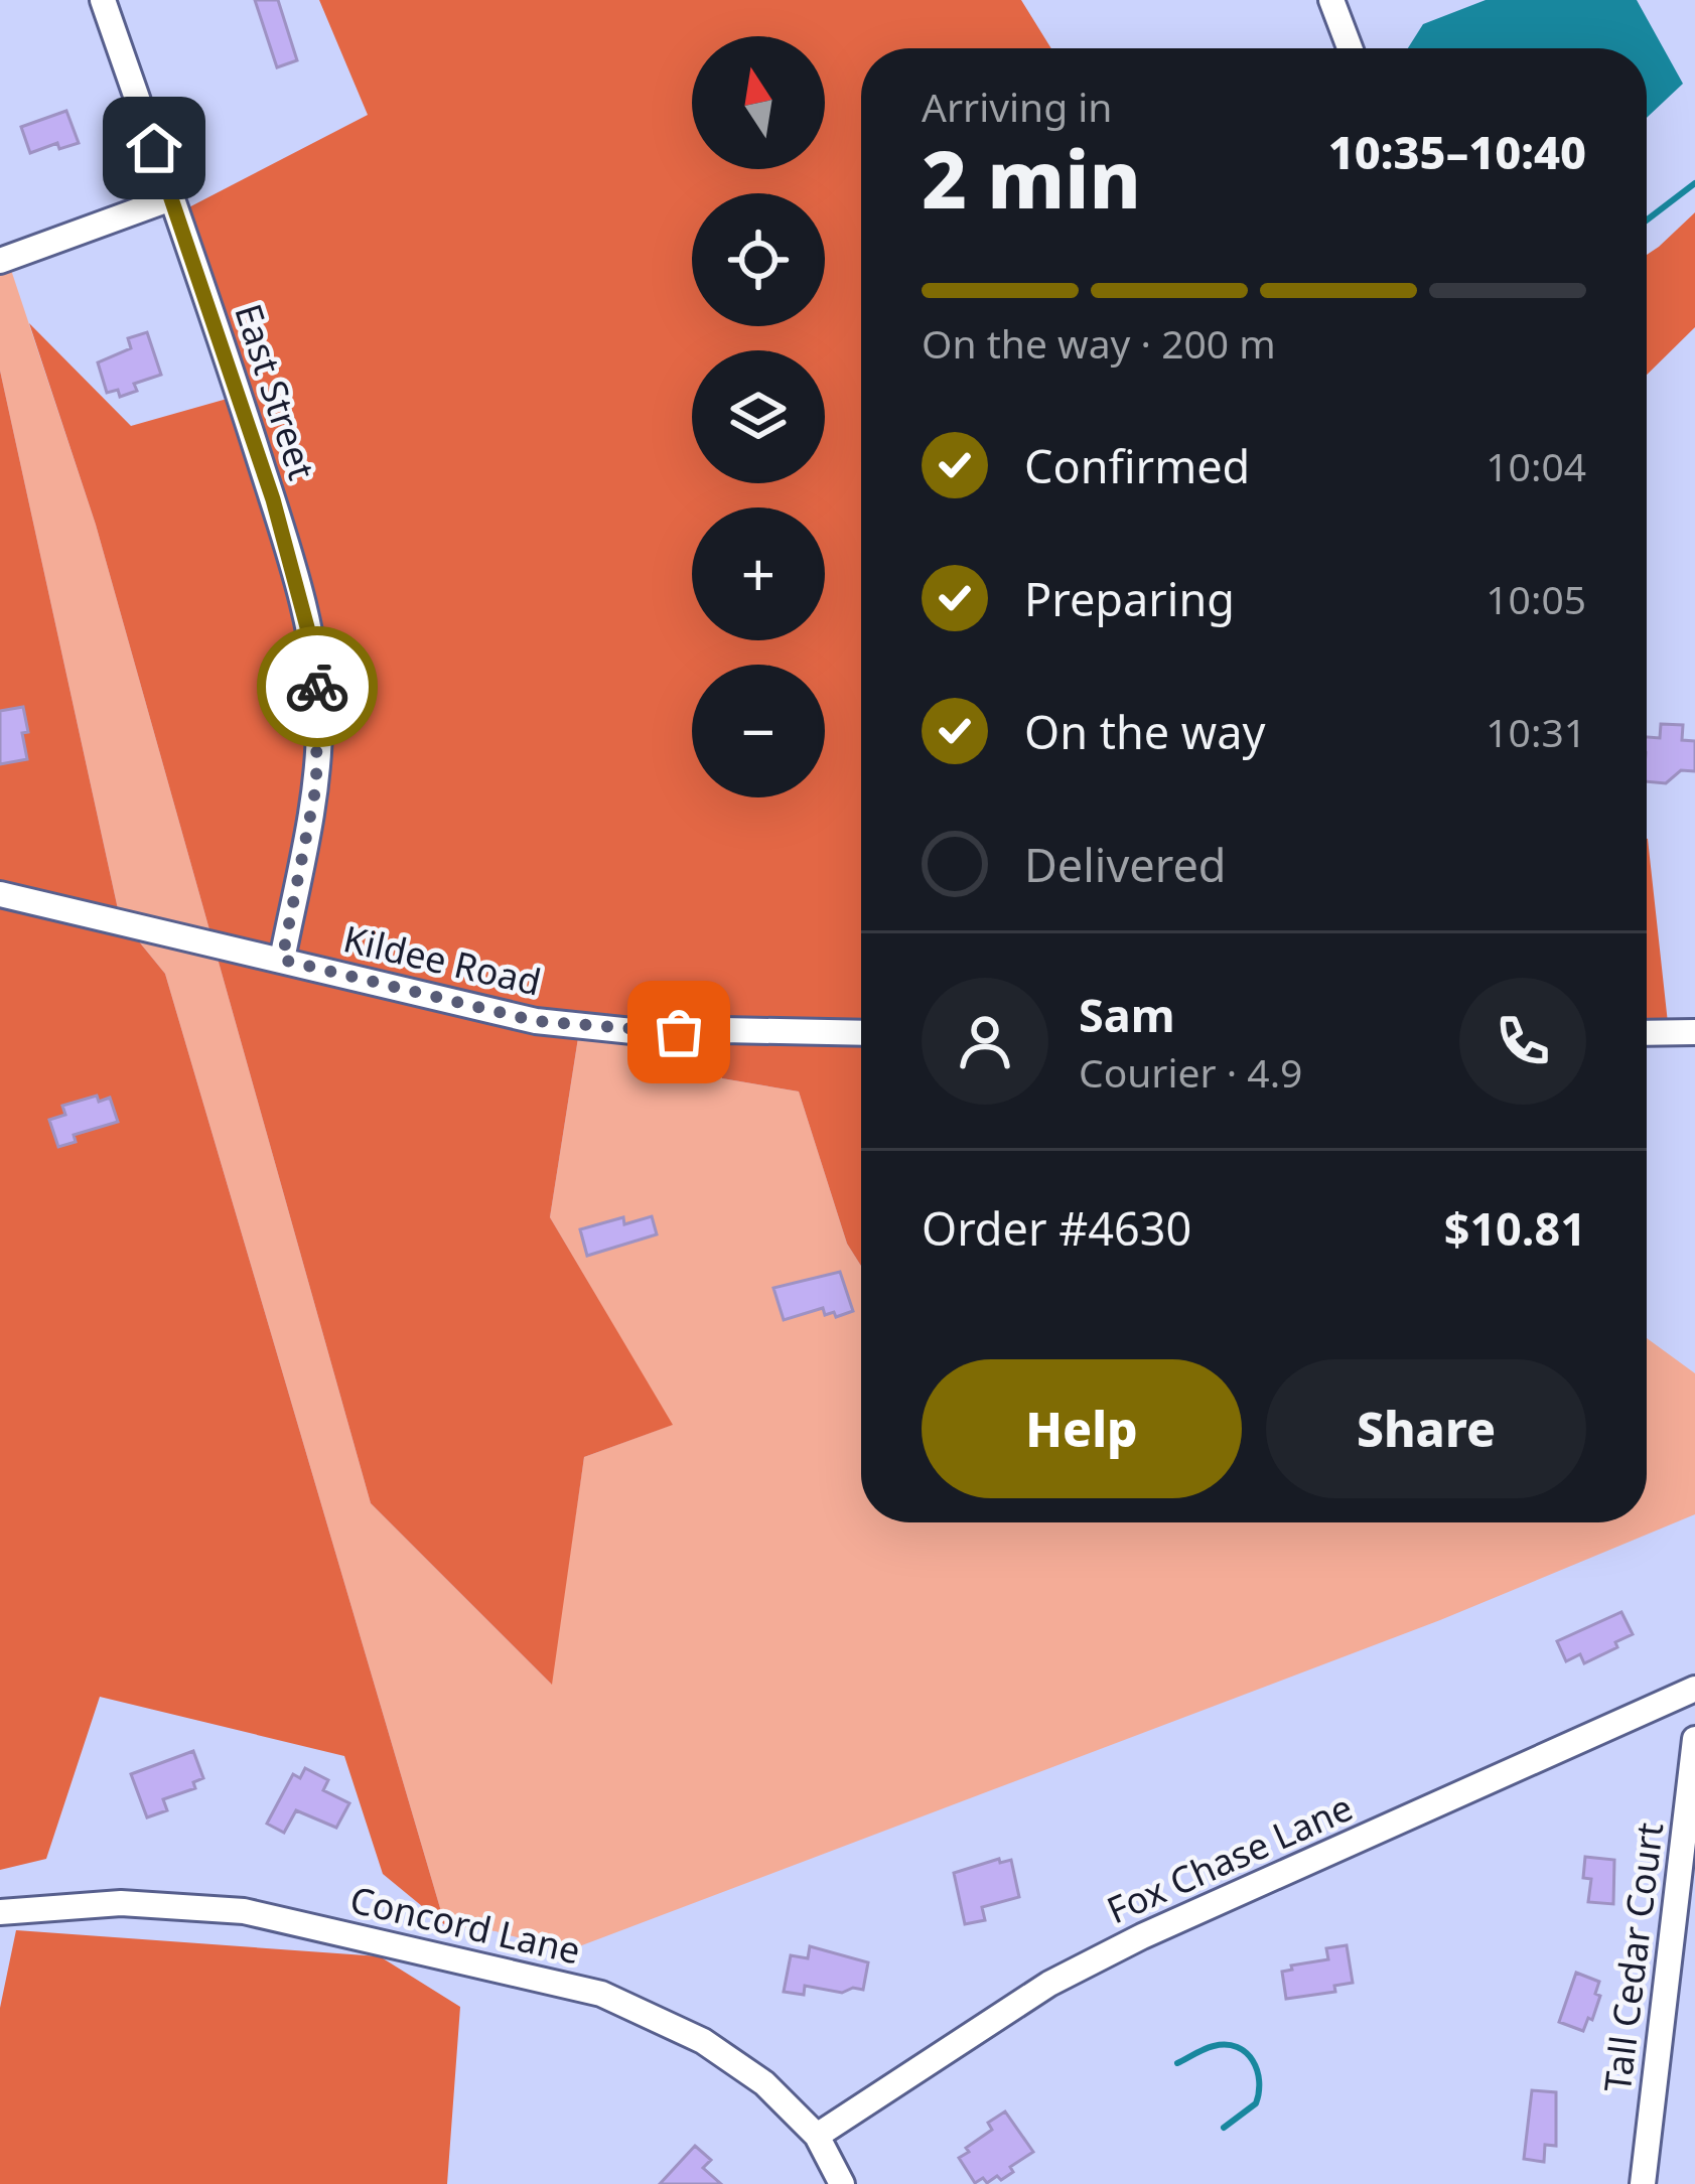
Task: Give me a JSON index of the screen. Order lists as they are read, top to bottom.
{
  "streets": {
    "street": [
      "East Street",
      "Kildee Road",
      "Fox Chase Lane",
      "Concord Lane",
      "Tall Cedar Court"
    ]
  },
  "crossings": [
    ["East Street", "Kildee Road"],
    ["Fox Chase Lane", "Concord Lane"]
  ],
  "north": "top",
  "page": {
    "map_buttons": ["+", "−"],
    "heading": ["2 min", "Arriving in", "10:35–10:40"],
    "panel": [
      "Sam",
      "Courier · 4.9",
      "Order #4630",
      "$10.81"
    ],
    "bar": "On the way · 200 m",
    "list": [
      ["Confirmed", "10:04"],
      ["Preparing", "10:05"],
      ["On the way", "10:31"],
      "Delivered"
    ],
    "buttons": ["Help", "Share"]
  }
}
